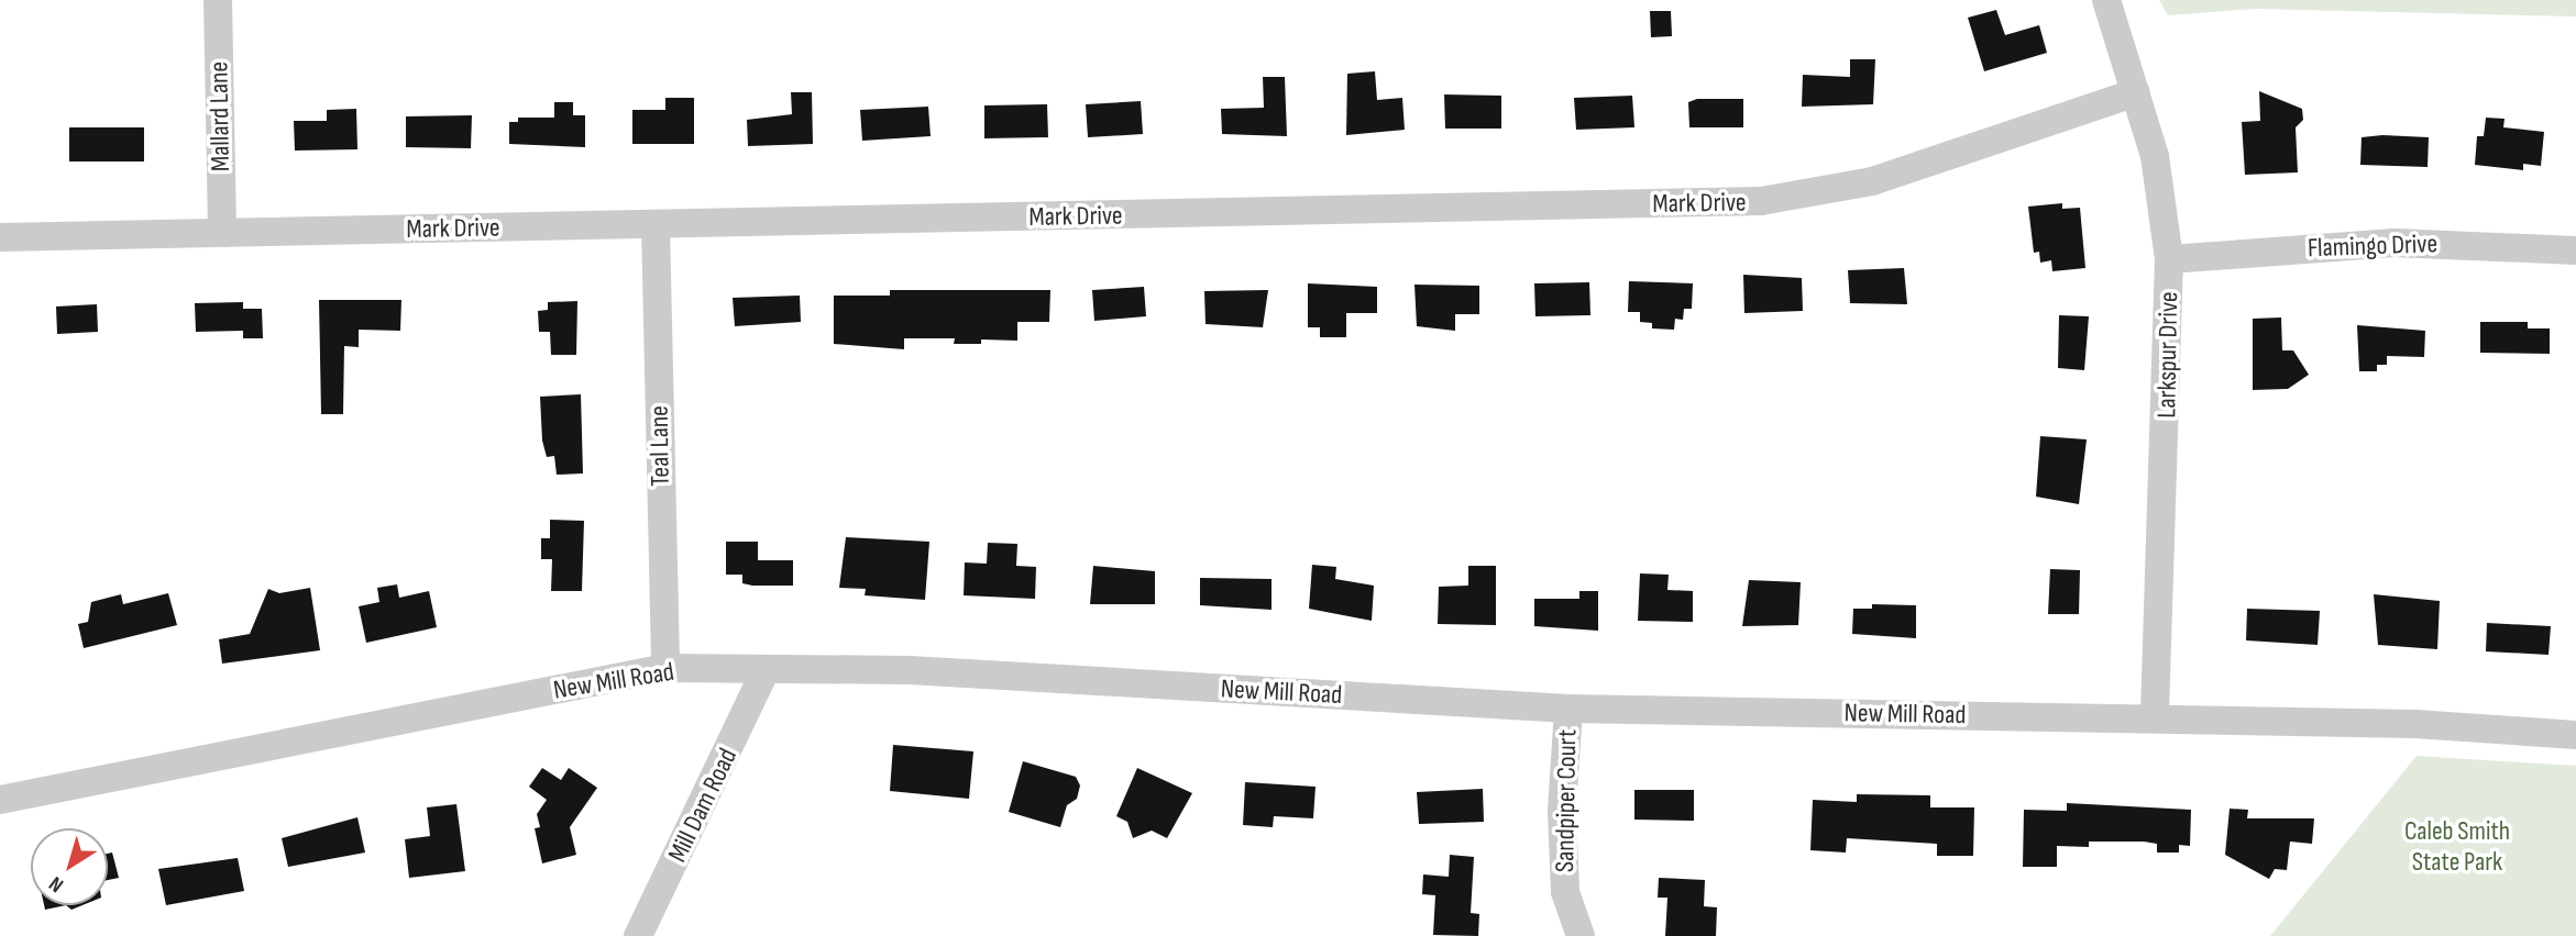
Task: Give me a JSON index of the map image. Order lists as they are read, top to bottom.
{
  "streets": {
    "street": [
      "Mallard Lane",
      "Mark Drive",
      "Flamingo Drive",
      "Larkspur Drive",
      "Teal Lane",
      "New Mill Road",
      "Sandpiper Court",
      "Mill Dam Road"
    ]
  },
  "crossings": [
    ["Mallard Lane", "Mark Drive"],
    ["Mark Drive", "Larkspur Drive"],
    ["Mark Drive", "Teal Lane"],
    ["Flamingo Drive", "Larkspur Drive"],
    ["Larkspur Drive", "New Mill Road"],
    ["Teal Lane", "New Mill Road"],
    ["New Mill Road", "Sandpiper Court"],
    ["New Mill Road", "Mill Dam Road"]
  ],
  "parks": ["Caleb Smith State Park"],
  "north": "bottom left"
}
